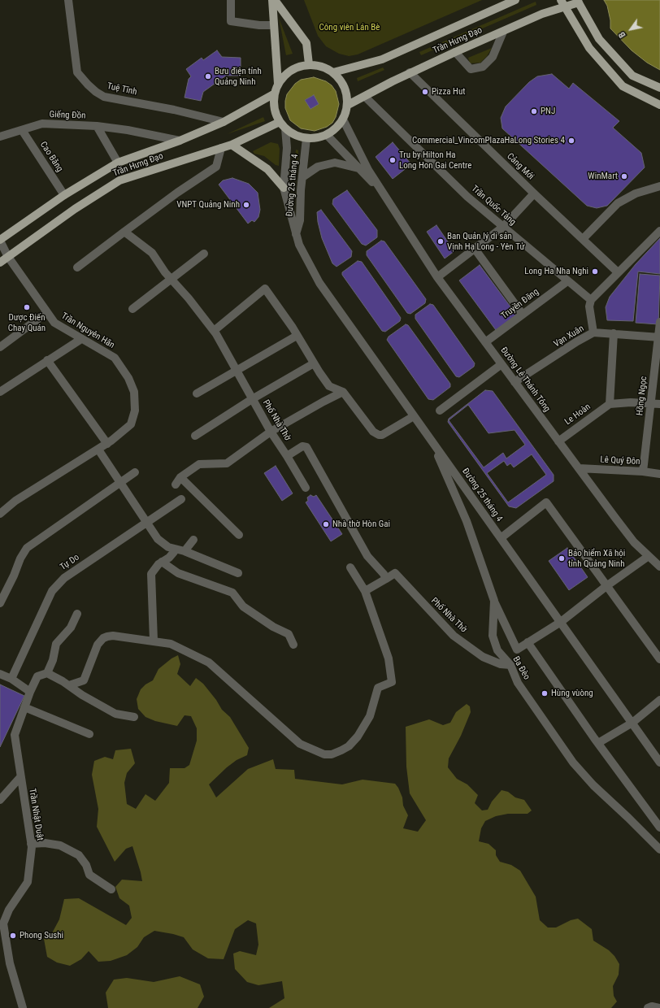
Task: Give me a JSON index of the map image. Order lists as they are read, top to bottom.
{
  "streets": {
    "main road": ["Trần Hưng Đạo"],
    "street": [
      "Tuệ Tĩnh",
      "Giếng Đồn",
      "Cao Bằng",
      "Cảng Mới",
      "Đường 25 tháng 4",
      "Trần Quốc Tảng",
      "Truyền Đăng",
      "Trần Nguyên Hãn",
      "Vạn Xuân",
      "Đường Lê Thánh Tông",
      "Hồng Ngọc",
      "Le Hoàn",
      "Phố Nhà Thờ",
      "Lê Quý Đôn",
      "Tự Do",
      "Ba Đèo",
      "Trần Nhật Duật"
    ]
  },
  "crossings": [
    ["Trần Hưng Đạo", "Tuệ Tĩnh"],
    ["Trần Hưng Đạo", "Giếng Đồn"],
    ["Trần Hưng Đạo", "Cao Bằng"],
    ["Trần Hưng Đạo", "Cảng Mới"],
    ["Trần Hưng Đạo", "Đường 25 tháng 4"],
    ["Trần Hưng Đạo", "Trần Quốc Tảng"],
    ["Trần Hưng Đạo", "Trần Nguyên Hãn"],
    ["Trần Hưng Đạo", "Đường Lê Thánh Tông"],
    ["Giếng Đồn", "Cao Bằng"],
    ["Đường 25 tháng 4", "Đường Lê Thánh Tông"],
    ["Đường 25 tháng 4", "Ba Đèo"],
    ["Trần Quốc Tảng", "Truyền Đăng"],
    ["Truyền Đăng", "Đường Lê Thánh Tông"],
    ["Vạn Xuân", "Đường Lê Thánh Tông"],
    ["Vạn Xuân", "Hồng Ngọc"],
    ["Đường Lê Thánh Tông", "Le Hoàn"],
    ["Đường Lê Thánh Tông", "Lê Quý Đôn"],
    ["Hồng Ngọc", "Lê Quý Đôn"],
    ["Phố Nhà Thờ", "Ba Đèo"]
  ],
  "parks": ["Công viên Lán Bè"],
  "places": [
    "Bưu điện tỉnh Quảng Ninh",
    "Pizza Hut",
    "PNJ",
    "Commercial_VincomPlazaHaLong Stories 4",
    "Tru by Hilton Ha Long Hon Gai Centre",
    "WinMart",
    "VNPT Quảng Ninh",
    "Ban Quản lý di sản Vịnh Hạ Long - Yên Tử",
    "Long Ha Nha Nghi",
    "Dược Điến Chay Quán",
    "Nhà thờ Hòn Gai",
    "Bảo hiểm Xã hội tỉnh Quảng Ninh",
    "Hùng vùòng",
    "Phong Sushi"
  ],
  "north": "bottom left"
}
